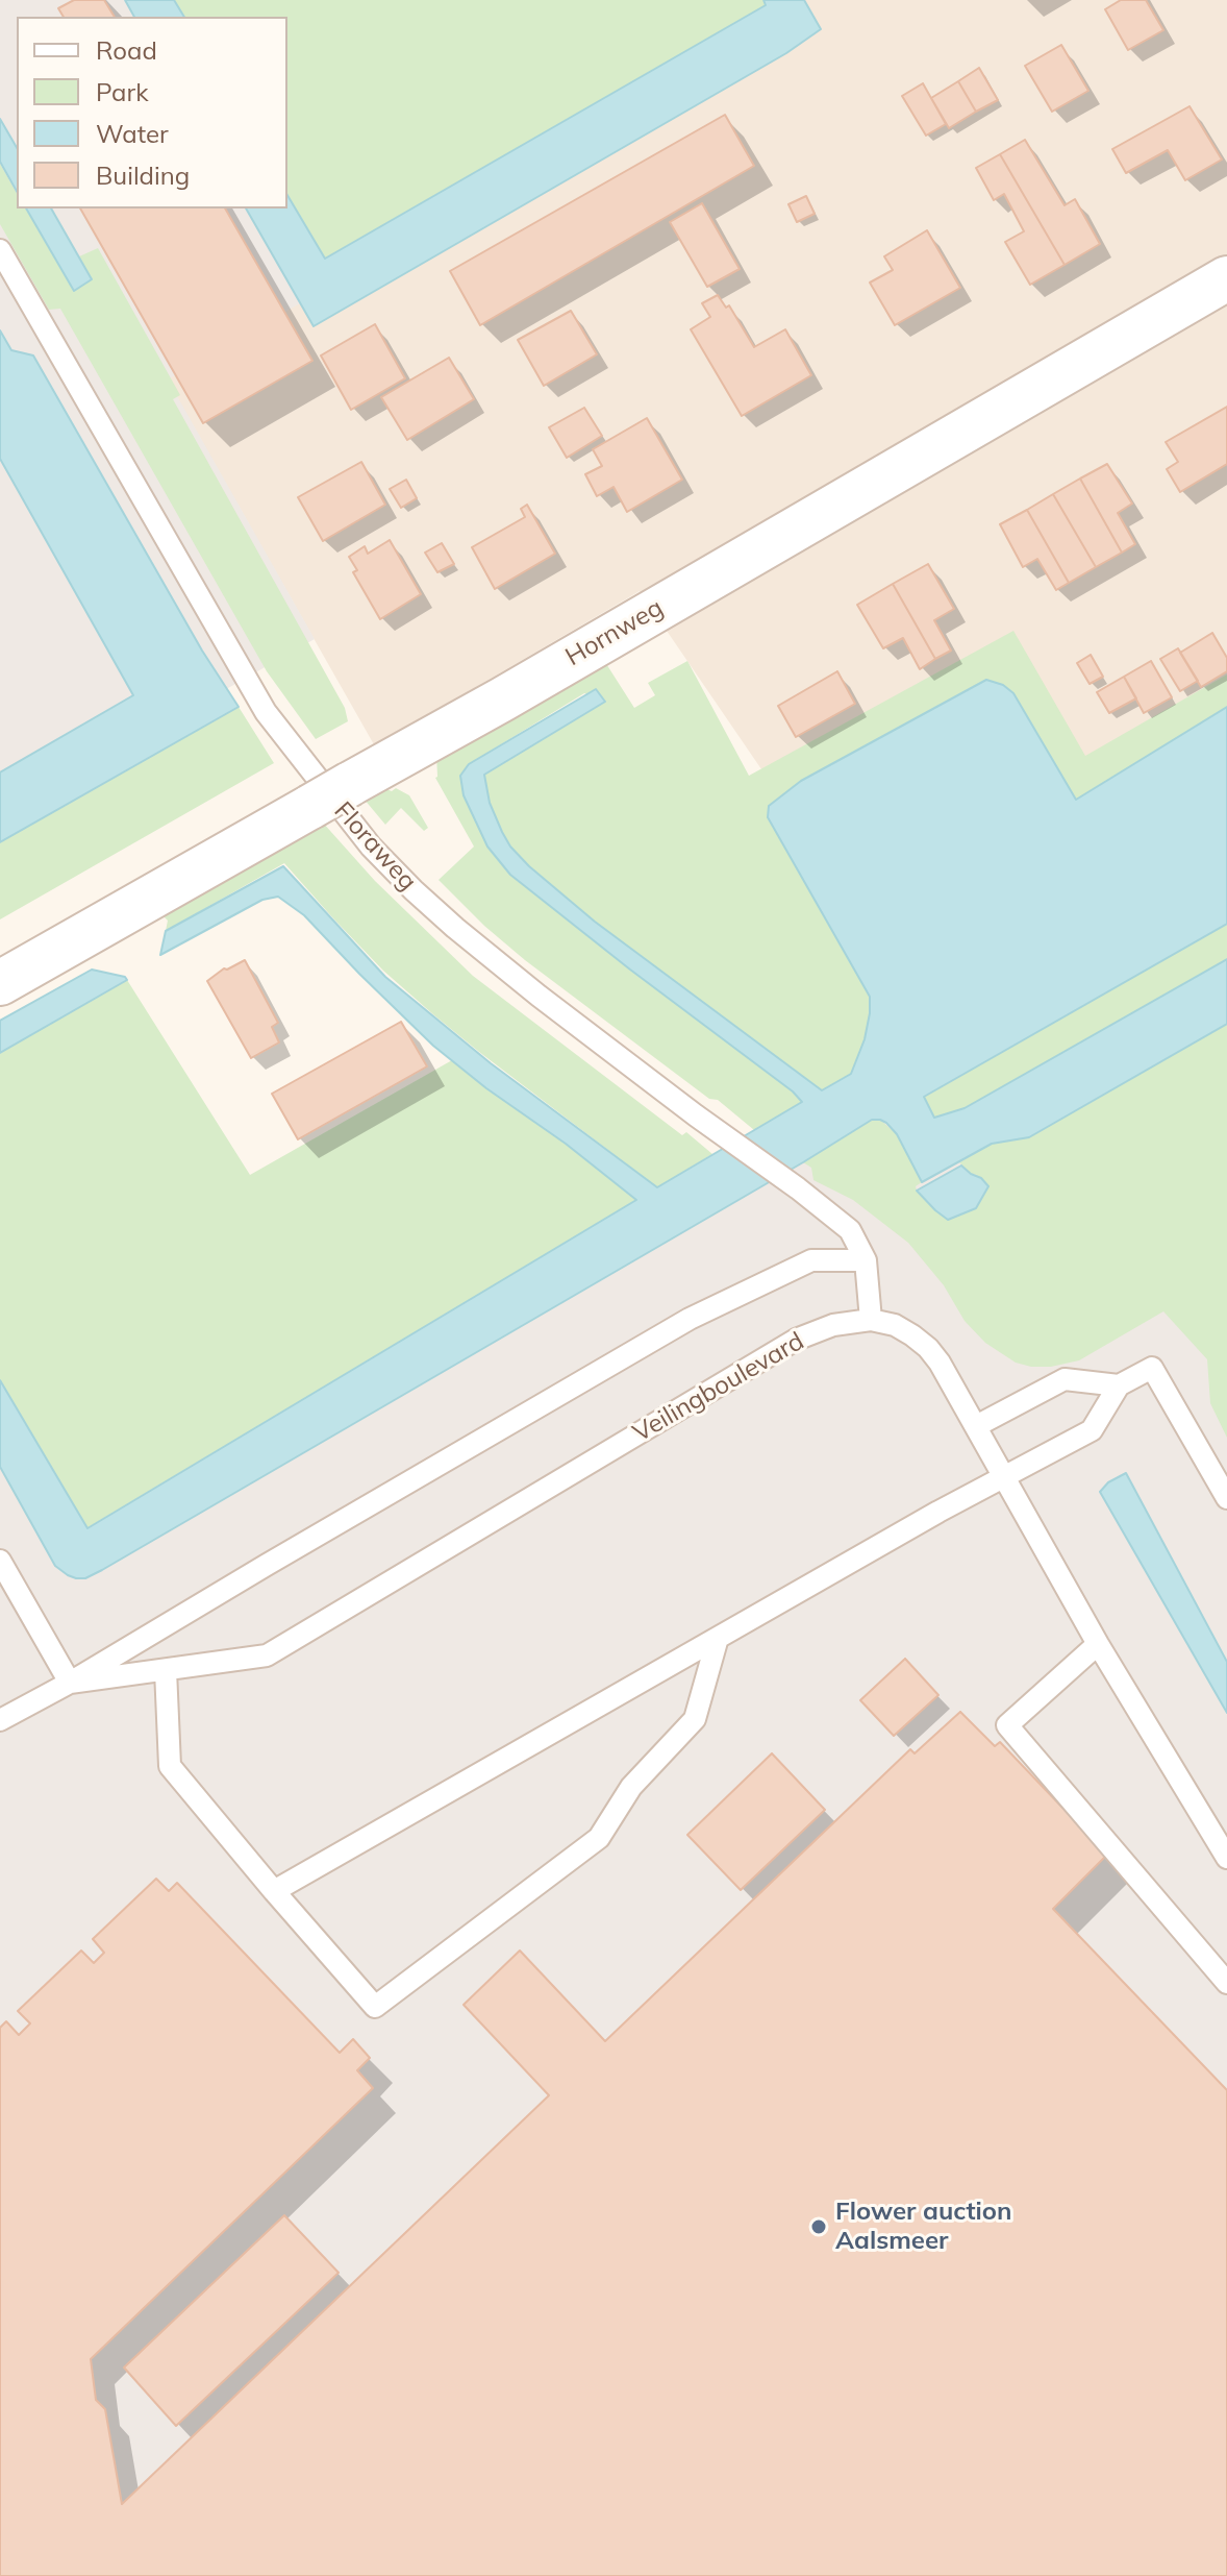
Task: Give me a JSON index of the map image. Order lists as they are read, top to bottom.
{
  "streets": {
    "street": ["Hornweg"],
    "lane": ["Floraweg", "Veilingboulevard"]
  },
  "crossings": [
    ["Floraweg", "Veilingboulevard"]
  ],
  "places": ["Flower auction Aalsmeer"],
  "legend": [
    "Road",
    "Park",
    "Water",
    "Building"
  ]
}
